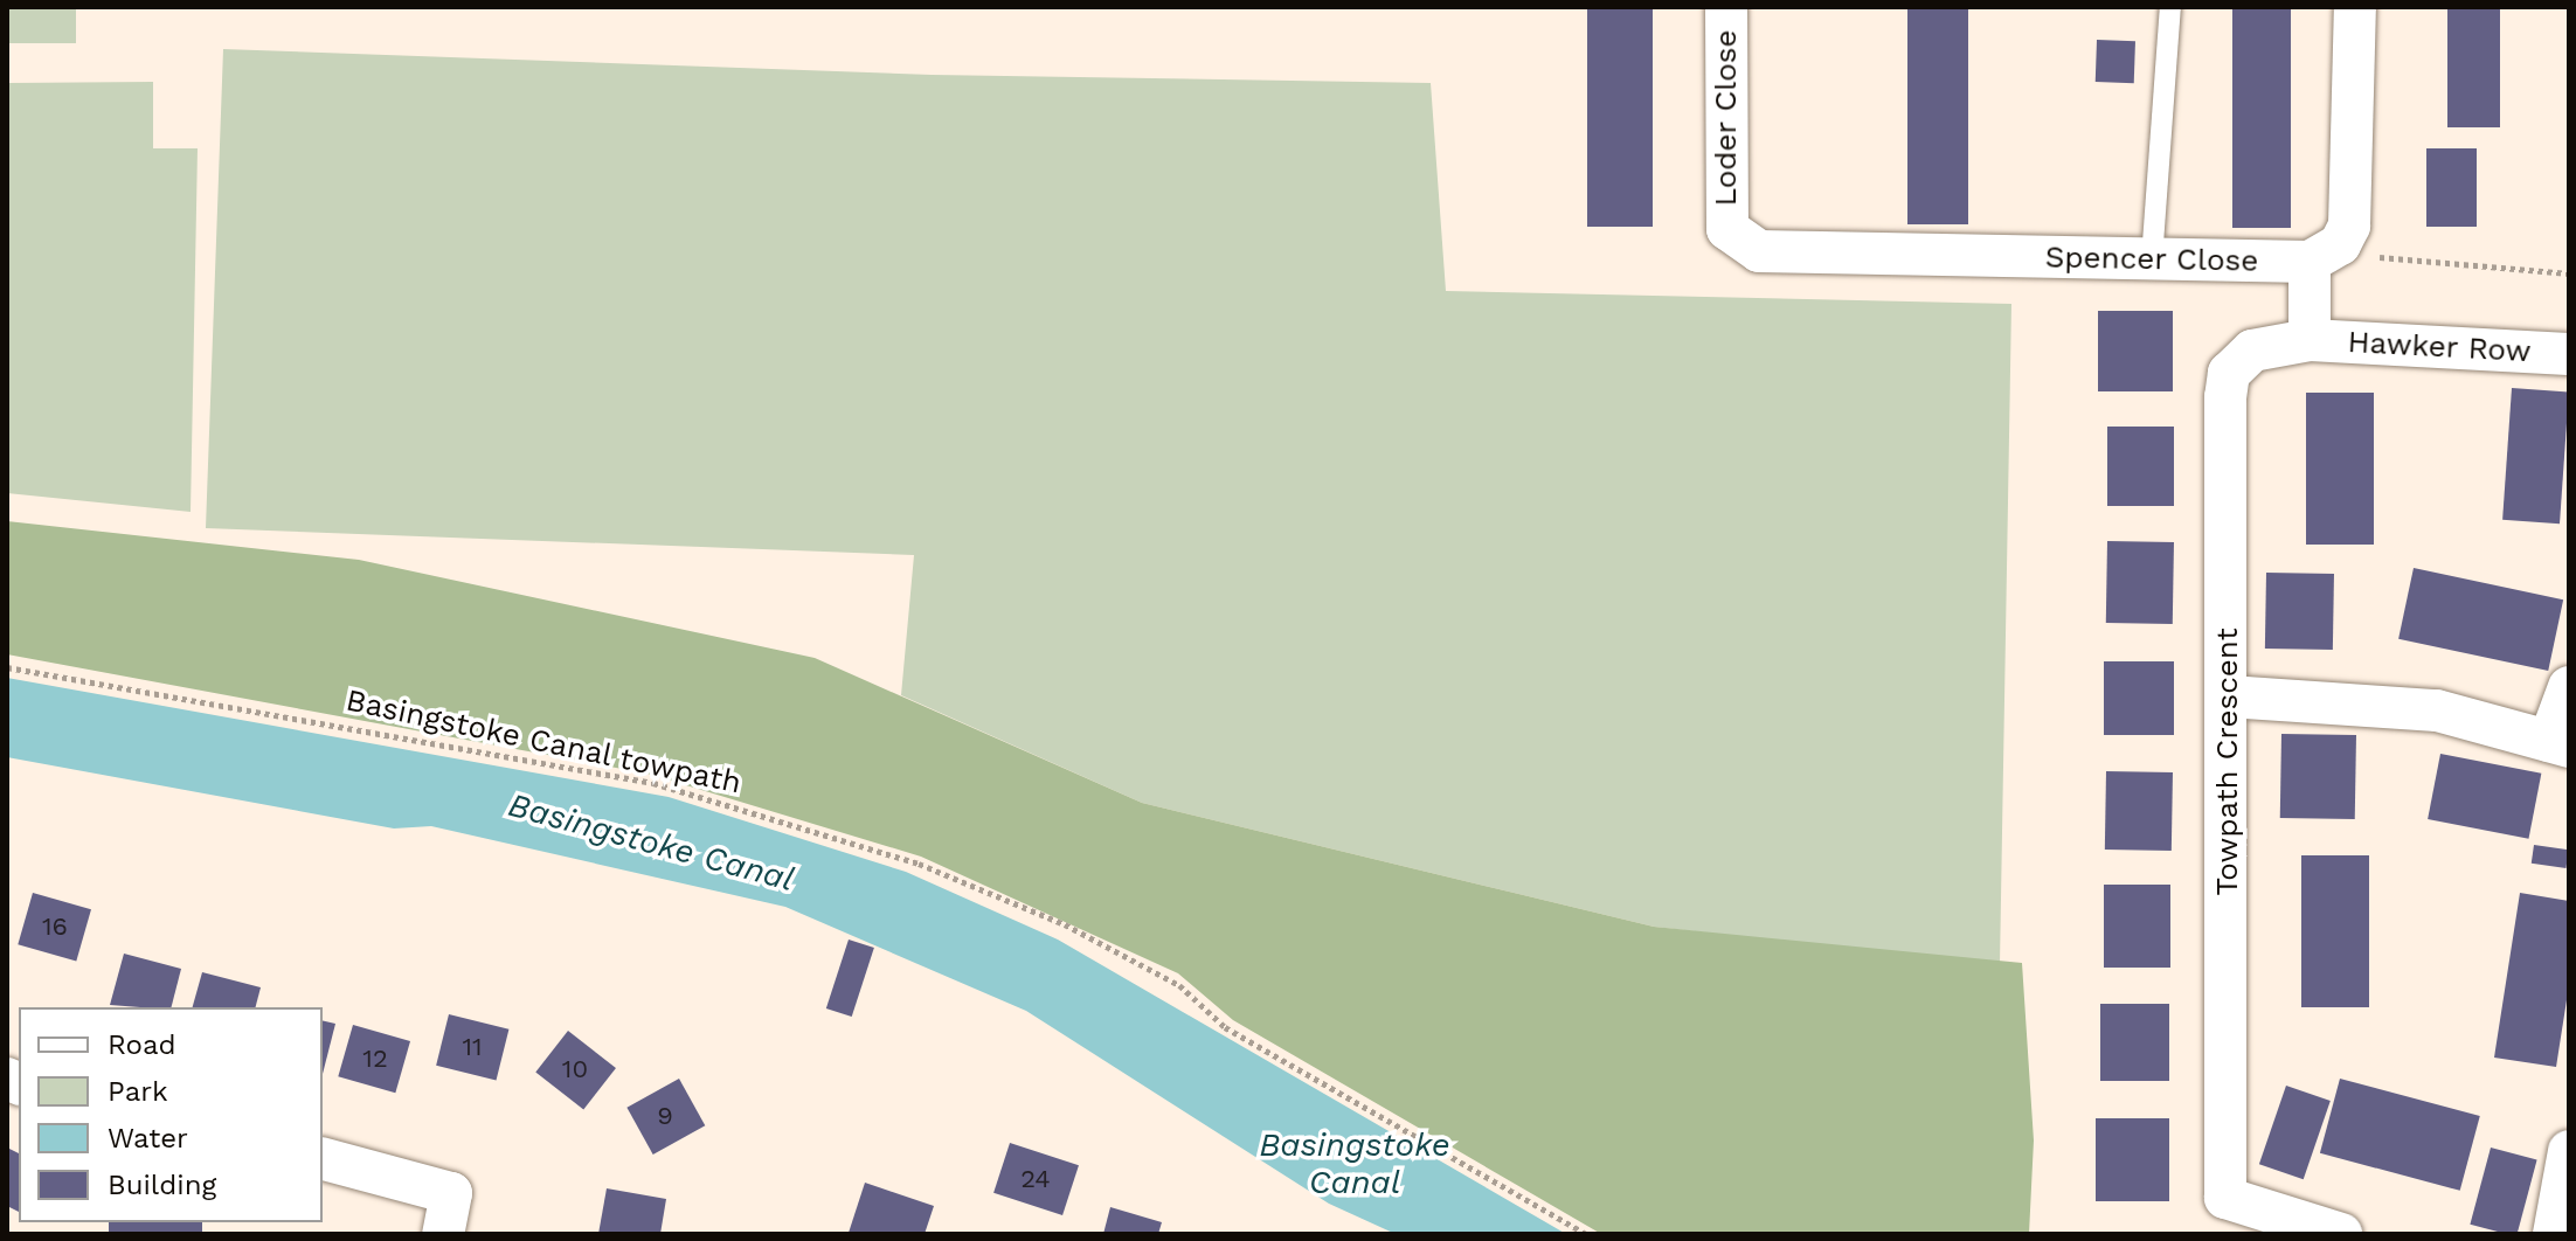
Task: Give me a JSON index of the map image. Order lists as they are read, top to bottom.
{
  "streets": {
    "street": [
      "Loder Close",
      "Spencer Close",
      "Hawker Row",
      "Towpath Crescent"
    ],
    "path": ["Basingstoke Canal towpath"]
  },
  "crossings": [
    ["Loder Close", "Spencer Close"],
    ["Hawker Row", "Towpath Crescent"]
  ],
  "water": ["Basingstoke Canal"],
  "house_numbers": [
    "16",
    "11",
    "12",
    "10",
    "9",
    "24"
  ],
  "legend": [
    "Road",
    "Park",
    "Water",
    "Building"
  ]
}
